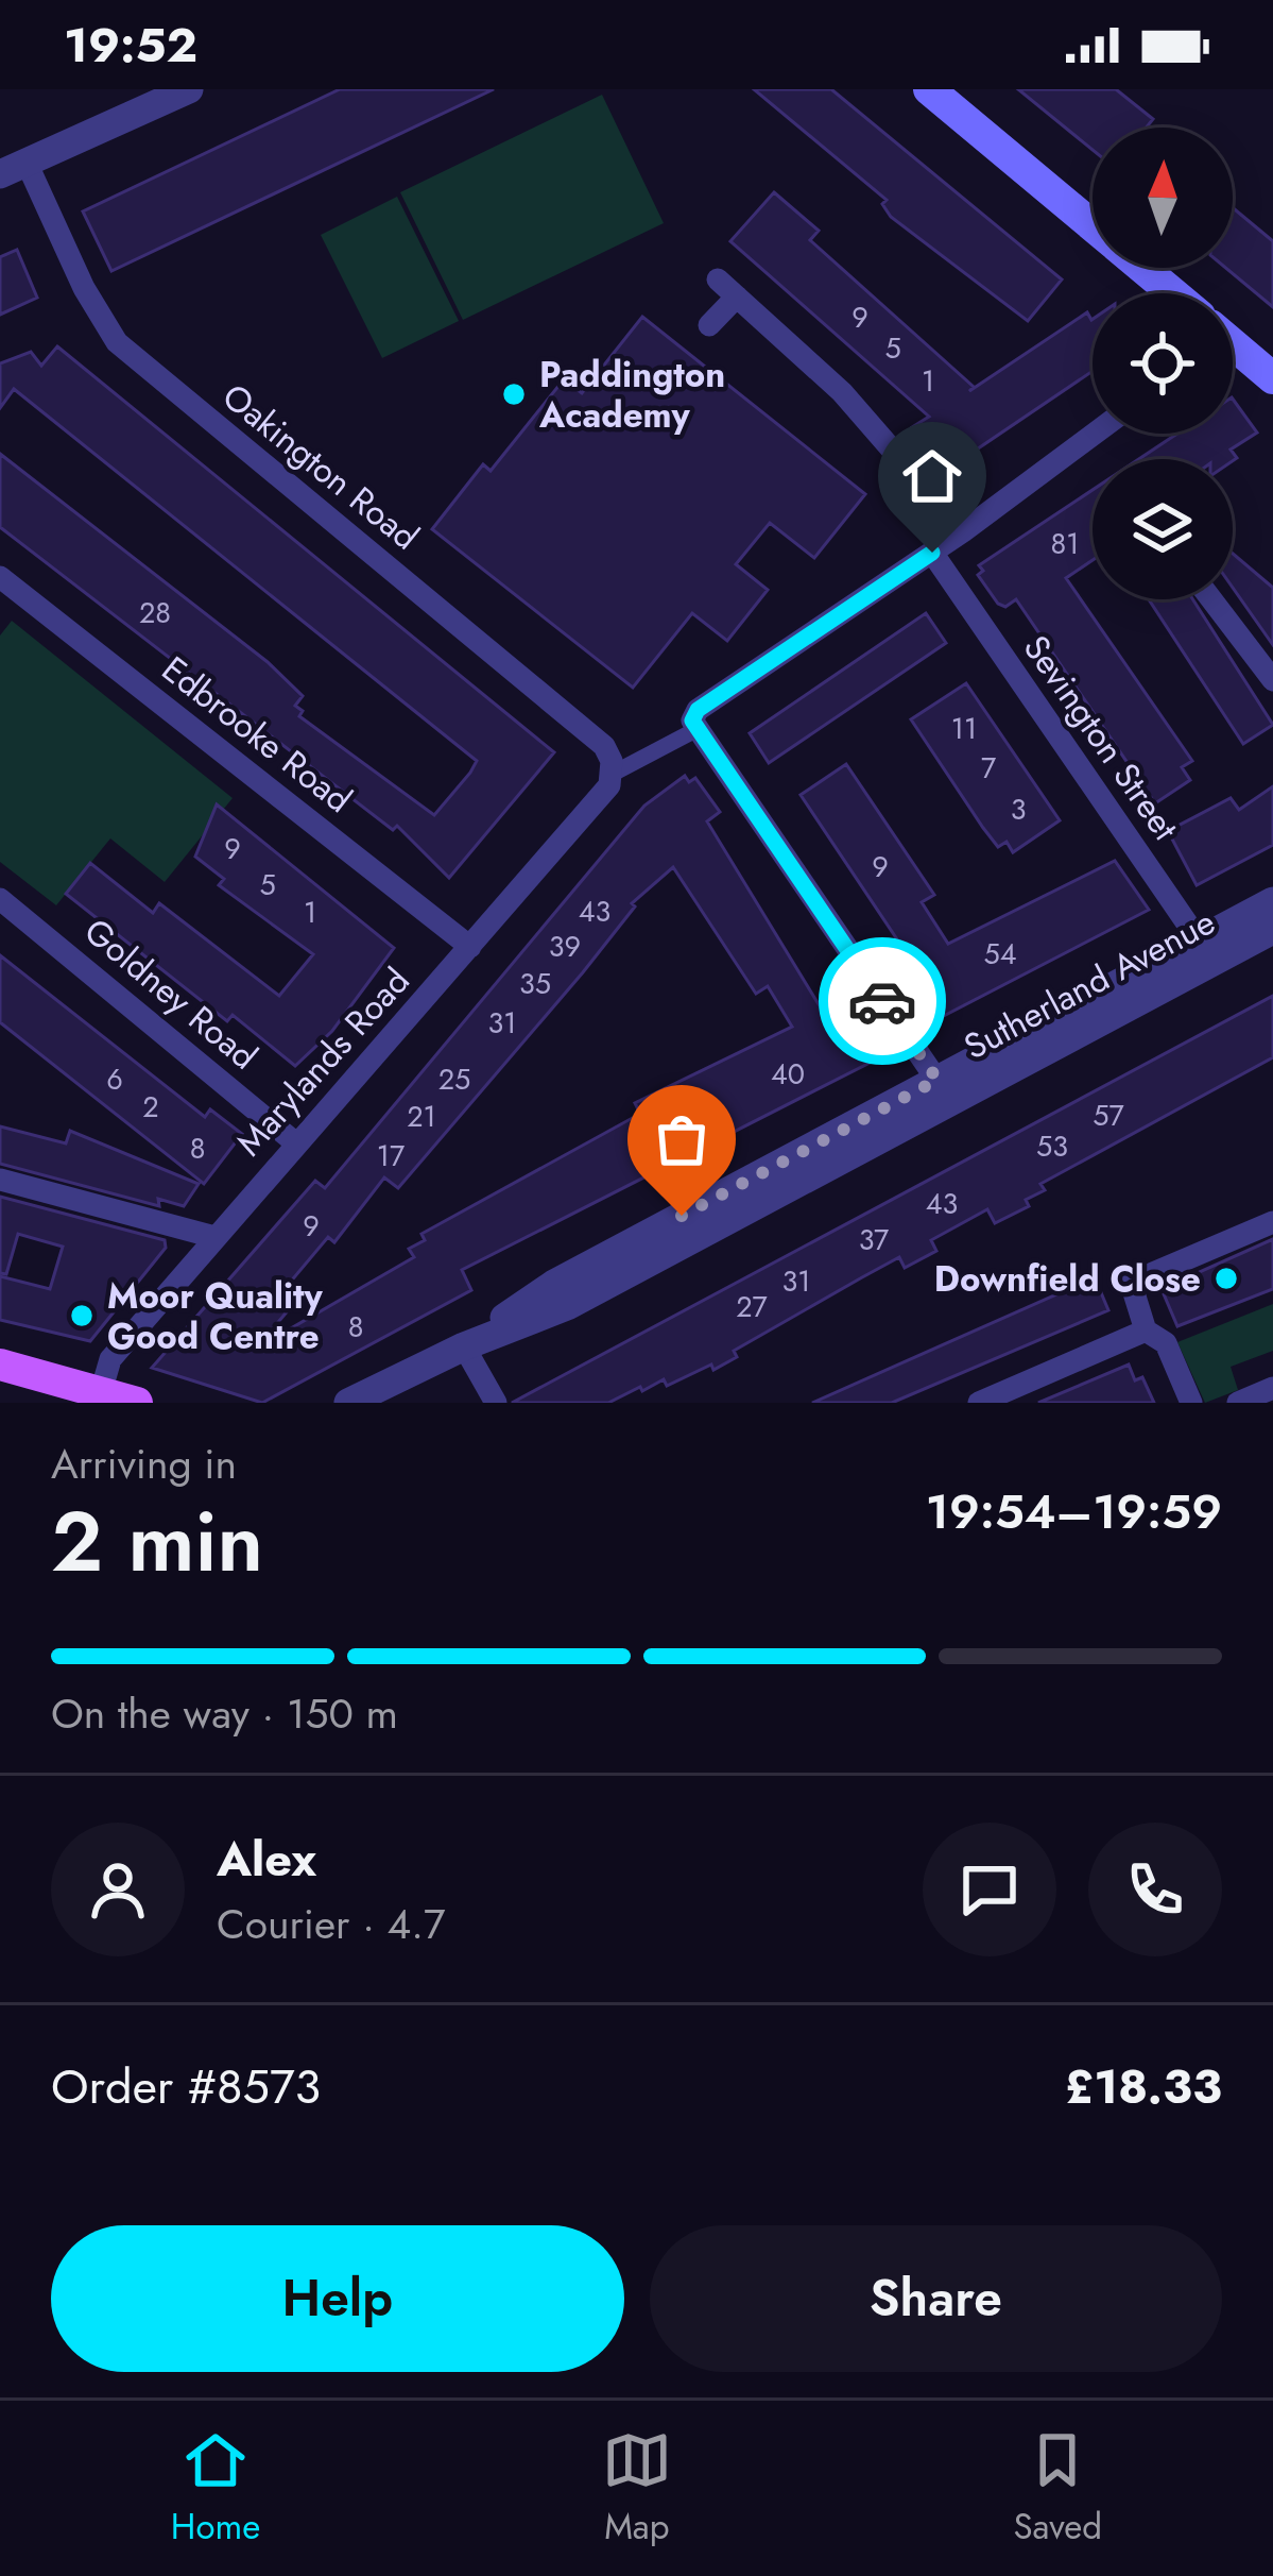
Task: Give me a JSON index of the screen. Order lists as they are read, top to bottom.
{
  "streets": {
    "street": [
      "Oakington Road",
      "Edbrooke Road",
      "Sevington Street",
      "Sutherland Avenue",
      "Goldney Road",
      "Marylands Road"
    ]
  },
  "crossings": [
    ["Oakington Road", "Marylands Road"],
    ["Edbrooke Road", "Marylands Road"],
    ["Sevington Street", "Sutherland Avenue"],
    ["Sevington Street", "Marylands Road"],
    ["Goldney Road", "Marylands Road"]
  ],
  "places": ["Paddington Academy", "Downfield Close", "Moor Quality Good Centre"],
  "house_numbers": [
    "9",
    "5",
    "1",
    "81",
    "28",
    "11",
    "7",
    "3",
    "9",
    "9",
    "5",
    "43",
    "1",
    "39",
    "54",
    "35",
    "31",
    "40",
    "6",
    "25",
    "2",
    "57",
    "21",
    "53",
    "8",
    "17",
    "43",
    "9",
    "37",
    "31",
    "27",
    "8"
  ],
  "north": "top",
  "page": {
    "status": "19:52",
    "heading": ["2 min", "Arriving in", "19:54–19:59"],
    "panel": [
      "Alex",
      "Courier · 4.7",
      "Order #8573",
      "£18.33"
    ],
    "bar": "On the way · 150 m",
    "buttons": ["Help", "Share"],
    "tabs": ["Home", "Map", "Saved"]
  }
}
